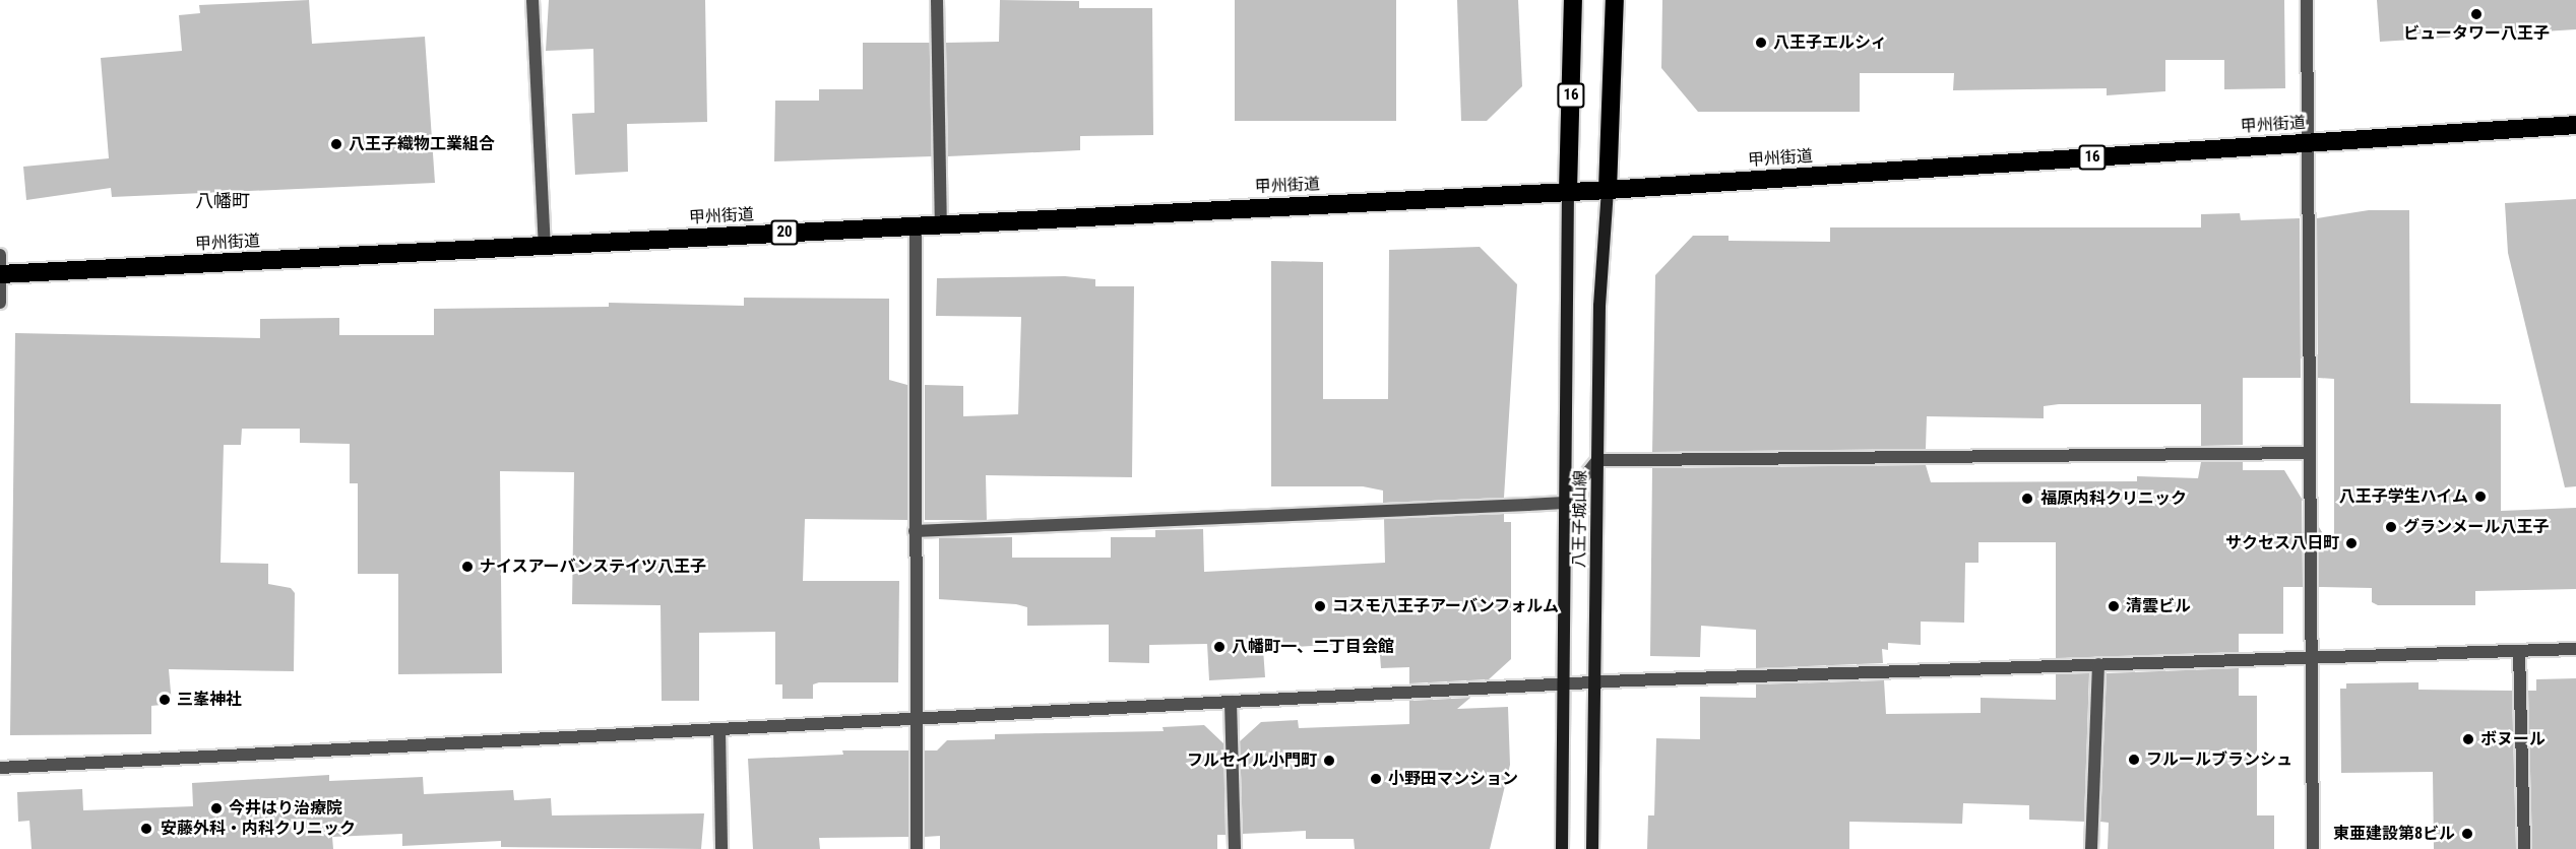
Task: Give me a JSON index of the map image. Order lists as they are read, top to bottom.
{
  "streets": {
    "highway": ["16", "甲州街道", "20"],
    "main road": ["八王子城山線"]
  },
  "crossings": [
    ["16", "甲州街道"],
    ["16", "八王子城山線"],
    ["甲州街道", "八王子城山線"]
  ],
  "districts": ["八幡町"],
  "places": [
    "ビュータワー八王子",
    "八王子エルシィ",
    "八王子織物工業組合",
    "八王子学生ハイム",
    "福原内科クリニック",
    "グランメール八王子",
    "サクセス八日町",
    "ナイスアーバンステイツ八王子",
    "コスモ八王子アーバンフォルム",
    "清雲ビル",
    "八幡町一、二丁目会館",
    "三峯神社",
    "ボヌール",
    "フルールブランシュ",
    "フルセイル小門町",
    "小野田マンション",
    "今井はり治療院",
    "安藤外科・内科クリニック",
    "東亜建設第8ビル"
  ]
}
